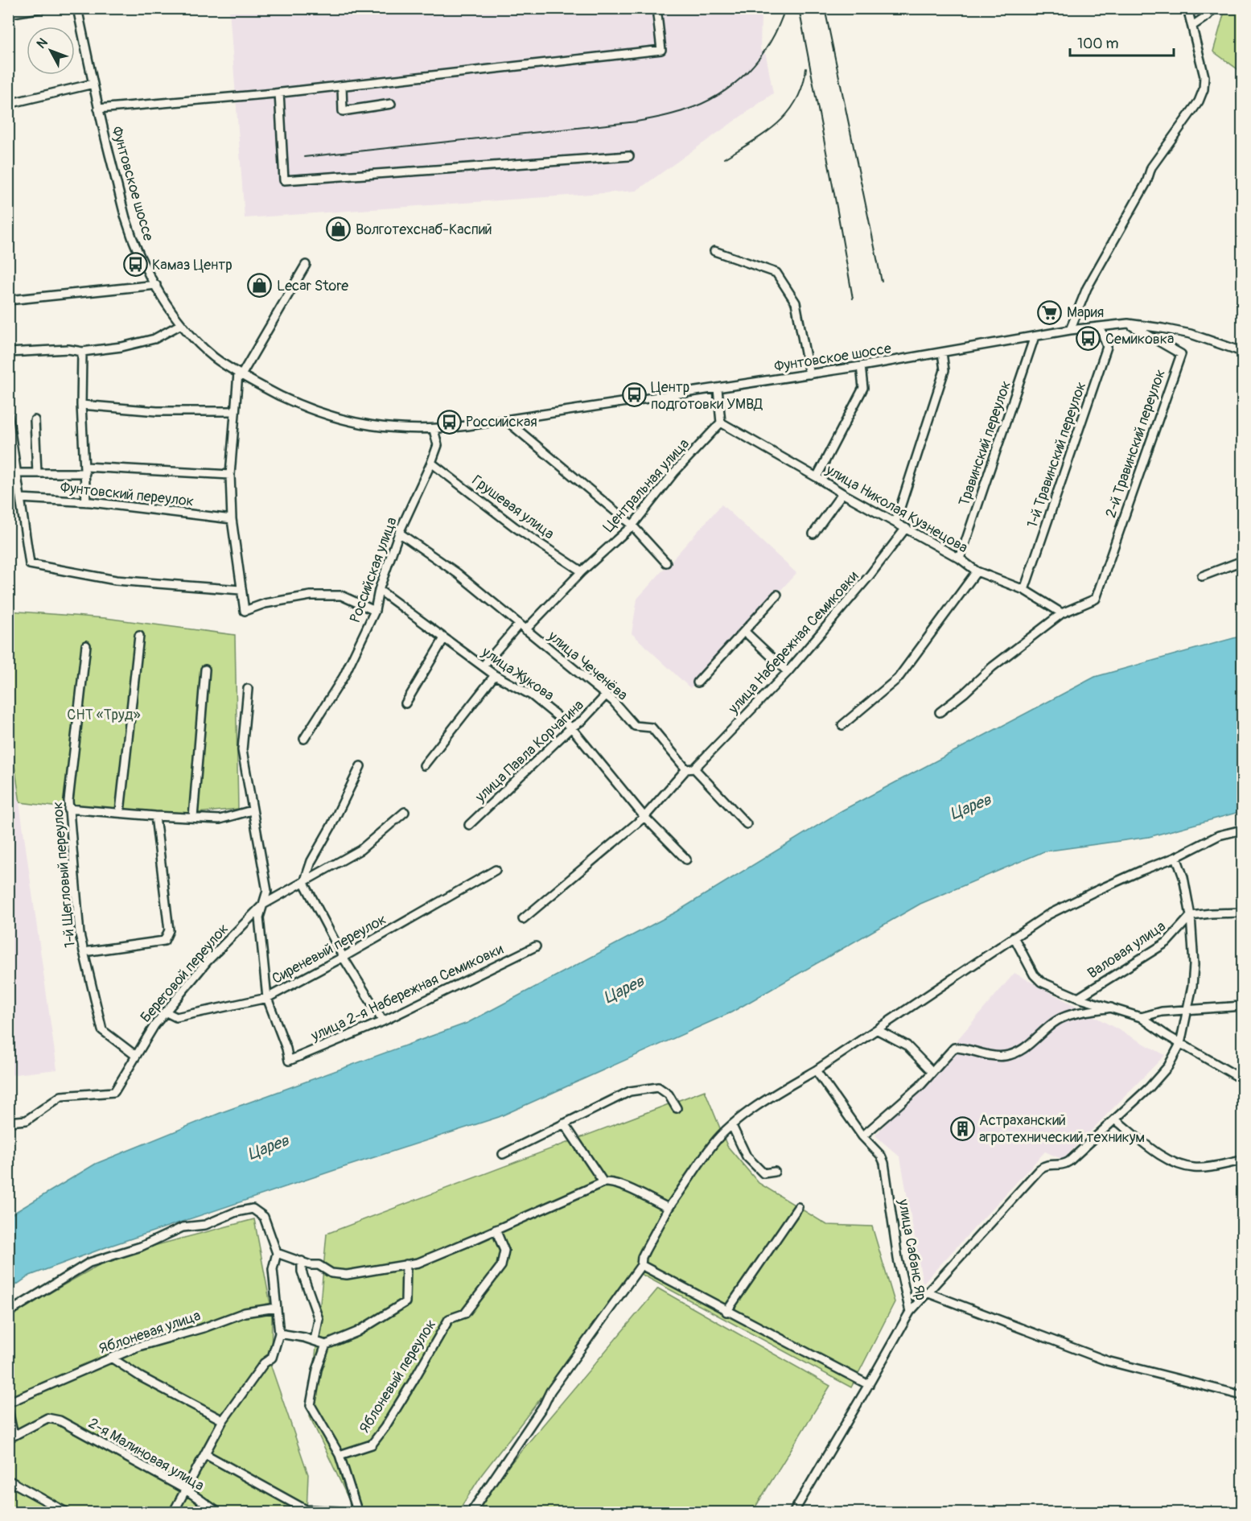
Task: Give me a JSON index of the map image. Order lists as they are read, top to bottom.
{
  "streets": {
    "street": [
      "Фунтовское шоссе",
      "Травинский переулок",
      "2-й Травинский переулок",
      "1-й Травинский переулок",
      "Центральная улица",
      "Фунтовский переулок",
      "Грушевая улица",
      "улица Николая Кузнецова",
      "Российская улица",
      "улица Набережная Семиковки",
      "улица Чеченёва",
      "улица Жукова",
      "улица Павла Корчагина",
      "1-й Щегловый переулок",
      "Сиреневый переулок",
      "Валовая улица",
      "Береговой переулок",
      "улица 2-я Набережная Семиковки",
      "улица Сабанс Яр",
      "Яблоневая улица",
      "Яблоневый переулок",
      "2-я Малиновая улица"
    ]
  },
  "crossings": [
    ["Фунтовское шоссе", "Травинский переулок"],
    ["Фунтовское шоссе", "2-й Травинский переулок"],
    ["Фунтовское шоссе", "1-й Травинский переулок"],
    ["Фунтовское шоссе", "Российская улица"],
    ["Травинский переулок", "улица Николая Кузнецова"],
    ["2-й Травинский переулок", "улица Николая Кузнецова"],
    ["1-й Травинский переулок", "улица Николая Кузнецова"],
    ["Центральная улица", "Грушевая улица"],
    ["Центральная улица", "улица Николая Кузнецова"],
    ["Центральная улица", "улица Чеченёва"],
    ["Грушевая улица", "Российская улица"],
    ["улица Николая Кузнецова", "улица Набережная Семиковки"],
    ["Российская улица", "улица Чеченёва"],
    ["Российская улица", "улица Жукова"],
    ["улица Чеченёва", "улица Павла Корчагина"],
    ["улица Жукова", "улица Павла Корчагина"],
    ["1-й Щегловый переулок", "Береговой переулок"],
    ["Сиреневый переулок", "Береговой переулок"],
    ["Сиреневый переулок", "улица 2-я Набережная Семиковки"]
  ],
  "water": ["Царев"],
  "parks": ["СНТ «Труд»"],
  "places": {
    "shop": ["Волготехснаб-Каспий", "Lecar Store"],
    "bus stop": [
      "Камаз Центр",
      "Семиковка",
      "Центр подготовки УМВД",
      "Российская"
    ],
    "supermarket": ["Мария"],
    "building": ["Астраханский агротехнический техникум"]
  },
  "scale_bar": "100 m",
  "north": "top left"
}
